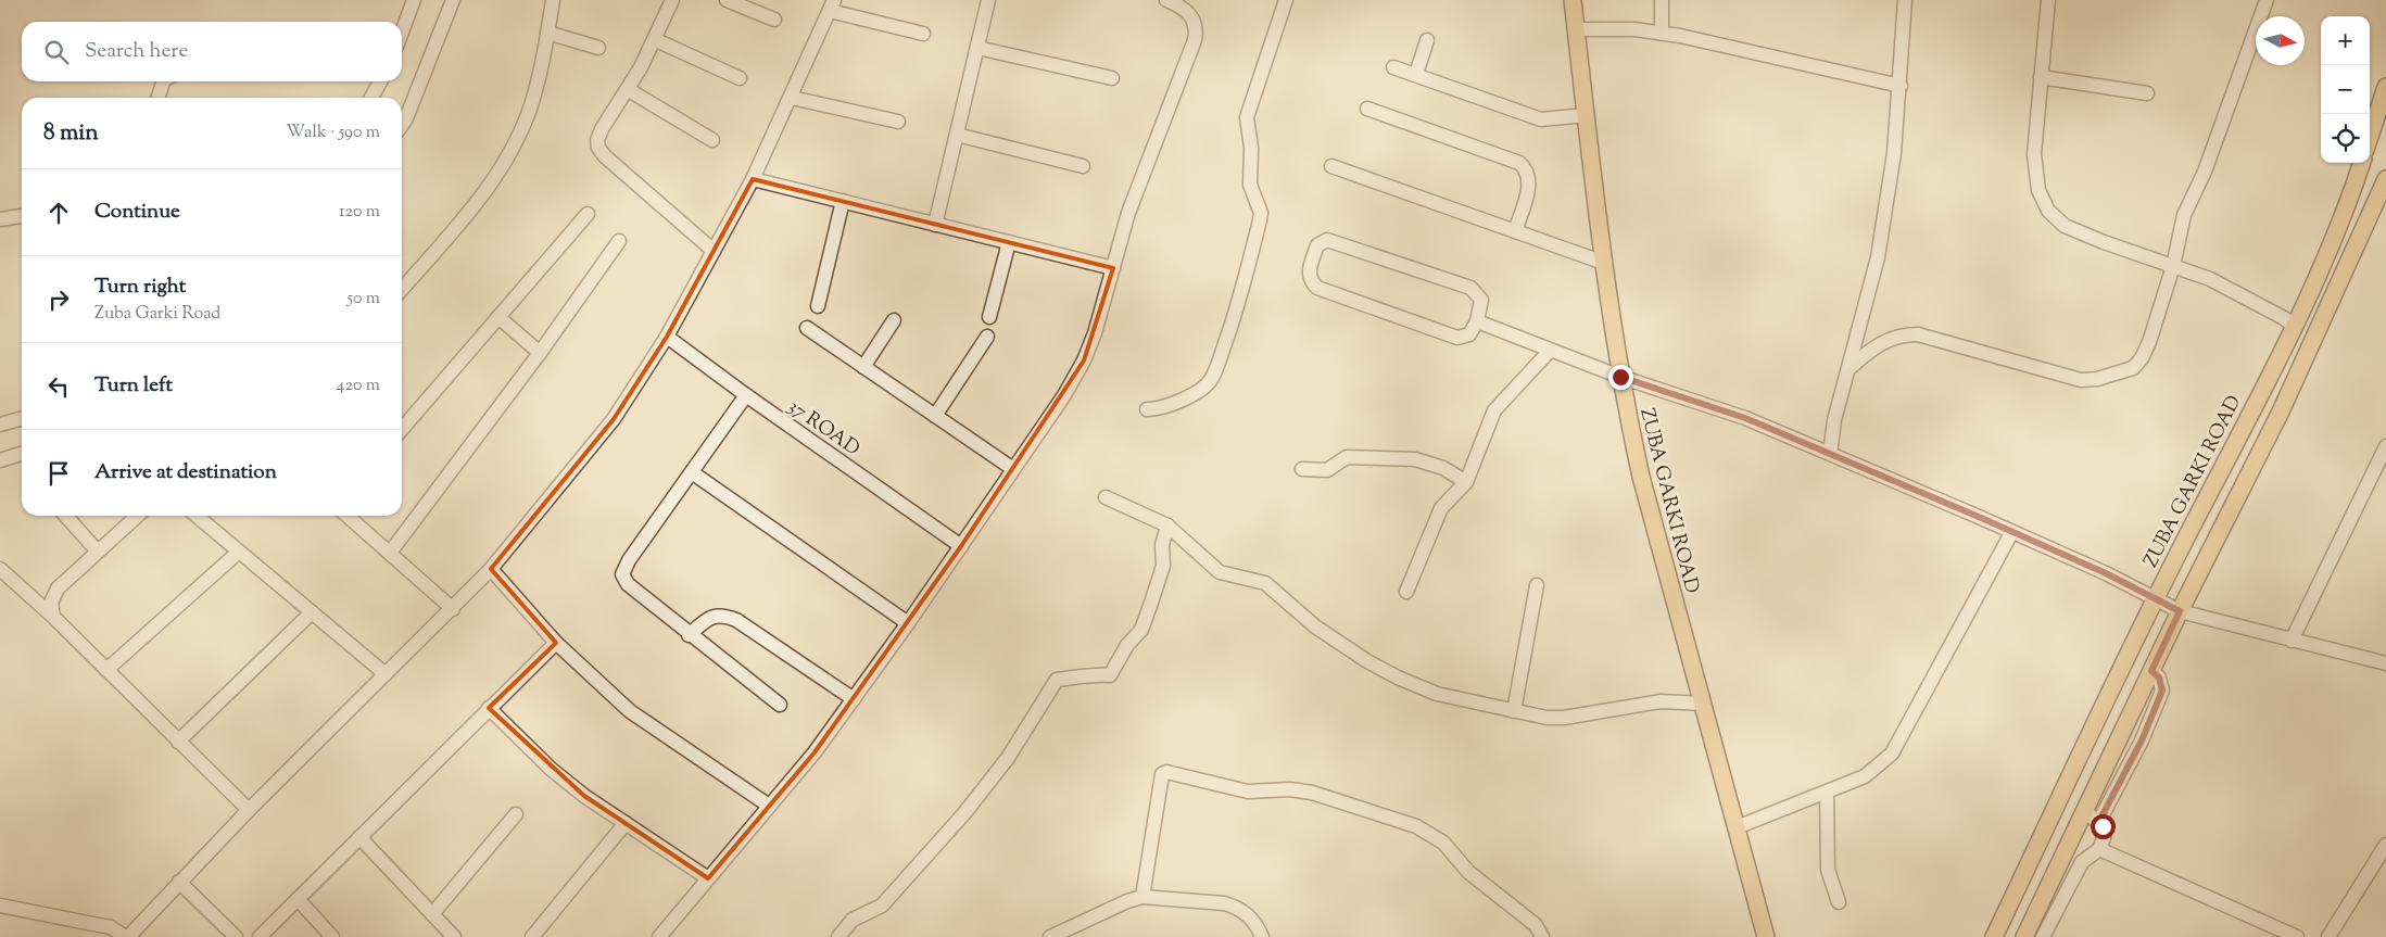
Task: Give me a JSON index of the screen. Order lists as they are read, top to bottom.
{
  "streets": {
    "main road": ["ZUBA GARKI ROAD"],
    "street": ["37 ROAD"]
  },
  "north": "right",
  "page": {
    "map_buttons": ["+", "−"],
    "search": "Search here",
    "heading": ["8 min", "Walk · 590 m"],
    "list": [
      ["Continue", "120 m"],
      ["Turn right", "Zuba Garki Road", "50 m"],
      ["Turn left", "420 m"],
      "Arrive at destination"
    ]
  }
}
